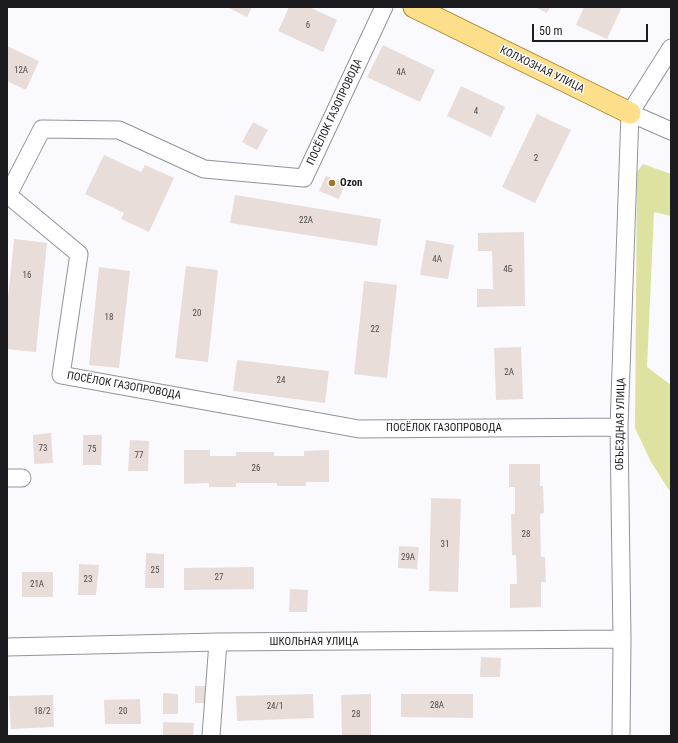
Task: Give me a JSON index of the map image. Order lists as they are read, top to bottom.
{
  "streets": {
    "main road": ["КОЛХОЗНАЯ УЛИЦА"],
    "street": ["ПОСЁЛОК ГАЗОПРОВОДА", "ОБЪЕЗДНАЯ УЛИЦА", "ШКОЛЬНАЯ УЛИЦА"]
  },
  "crossings": [
    ["КОЛХОЗНАЯ УЛИЦА", "ОБЪЕЗДНАЯ УЛИЦА"],
    ["ПОСЁЛОК ГАЗОПРОВОДА", "ОБЪЕЗДНАЯ УЛИЦА"],
    ["ОБЪЕЗДНАЯ УЛИЦА", "ШКОЛЬНАЯ УЛИЦА"]
  ],
  "places": ["Ozon"],
  "house_numbers": [
    "6",
    "12А",
    "4А",
    "4",
    "2",
    "22А",
    "4А",
    "4Б",
    "16",
    "20",
    "18",
    "22",
    "2А",
    "24",
    "73",
    "75",
    "77",
    "26",
    "28",
    "31",
    "29А",
    "25",
    "27",
    "23",
    "21А",
    "28А",
    "24/1",
    "18/2",
    "20",
    "28"
  ],
  "scale_bar": "50 m"
}
